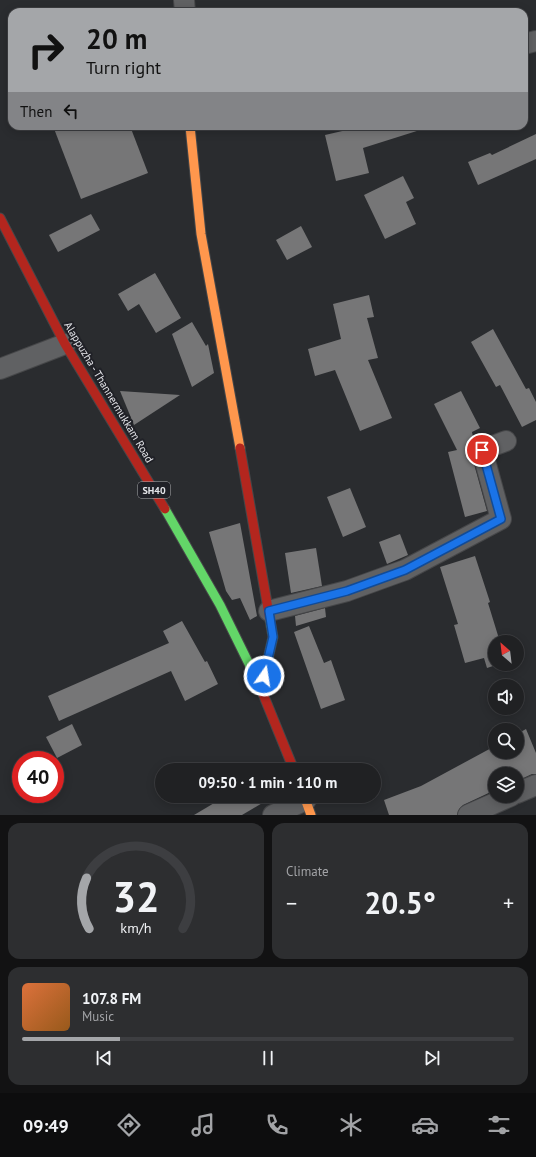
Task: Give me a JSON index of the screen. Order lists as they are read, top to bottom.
{
  "streets": {
    "main road": ["Alappuzha - Thannermukkam Road", "SH40"]
  },
  "north": "top left",
  "page": {
    "turn": ["20 m", "Turn right"],
    "then": "Then",
    "limit": "40",
    "trip": "09:50 · 1 min · 110 m",
    "tile": "Climate",
    "heat": ["−", "20.5°", "+"],
    "song": ["107.8 FM", "Music"],
    "tabs": "09:49",
    "gauge": ["32", "km/h"]
  }
}
